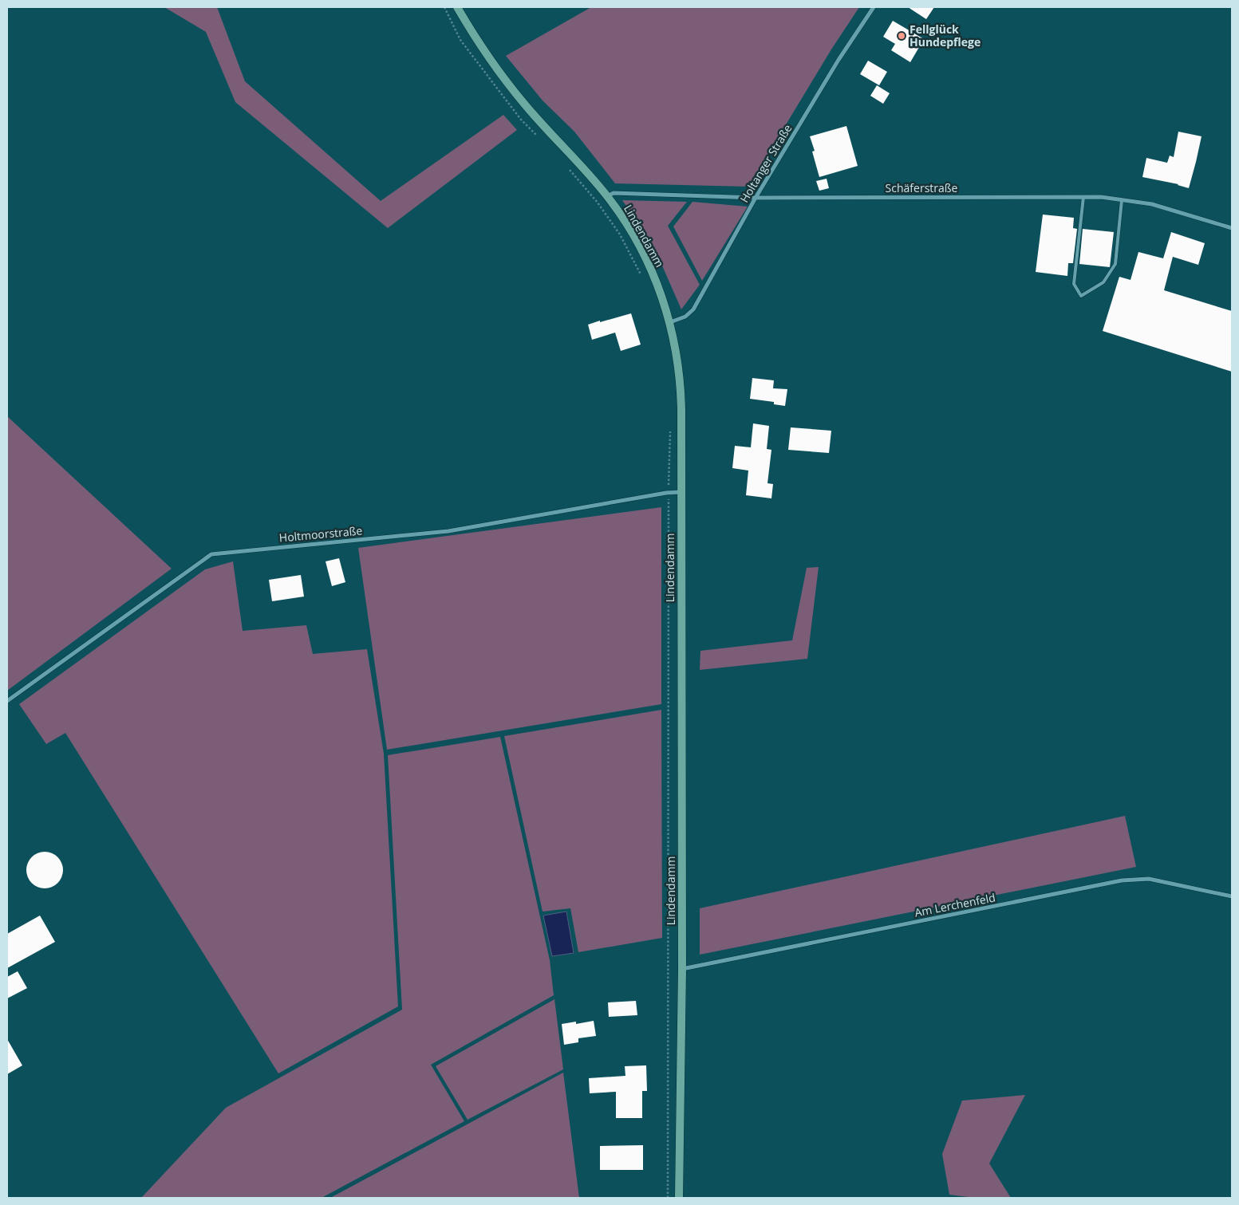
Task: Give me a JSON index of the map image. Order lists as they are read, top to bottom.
{
  "streets": {
    "street": [
      "Holtanger Straße",
      "Schäferstraße",
      "Lindendamm",
      "Holtmoorstraße",
      "Am Lerchenfeld"
    ]
  },
  "crossings": [
    ["Holtanger Straße", "Schäferstraße"],
    ["Holtanger Straße", "Lindendamm"],
    ["Schäferstraße", "Lindendamm"],
    ["Lindendamm", "Holtmoorstraße"],
    ["Lindendamm", "Am Lerchenfeld"]
  ],
  "places": ["Fellglück Hundepflege"]
}
